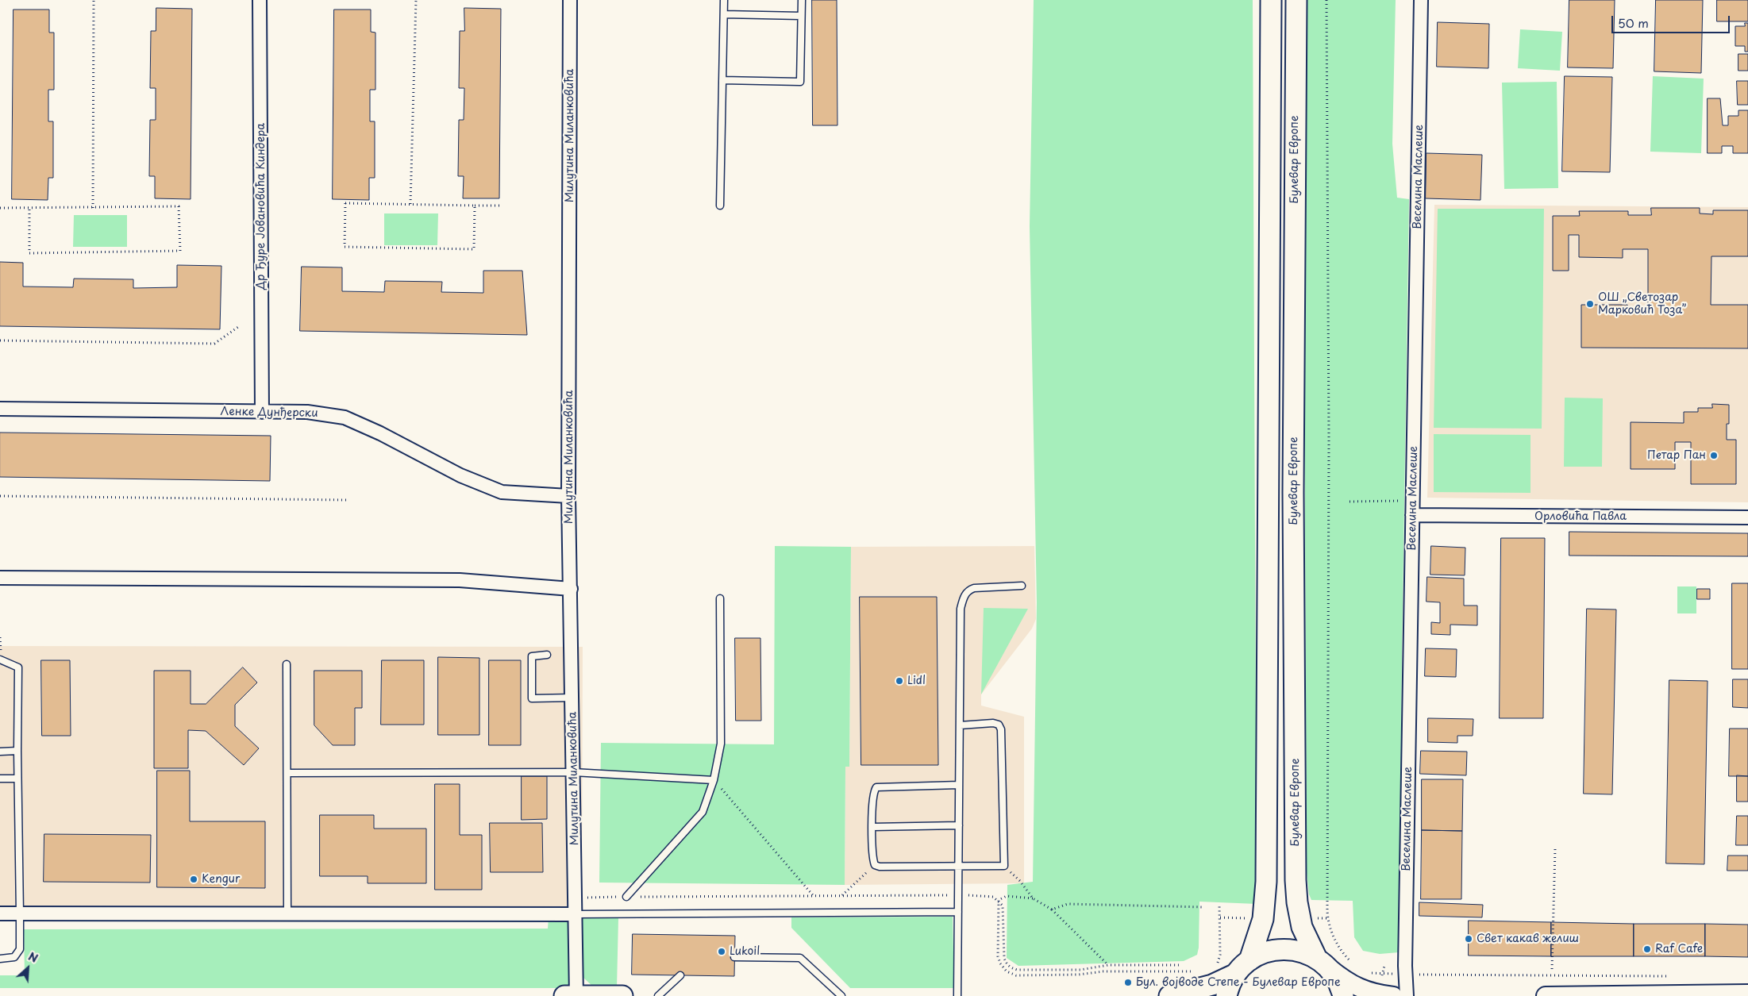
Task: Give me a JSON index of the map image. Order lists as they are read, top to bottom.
{
  "streets": {
    "main road": ["Булевар Европе"],
    "street": [
      "Милутина Миланковића",
      "Веселина Маслеше",
      "Др Ђуре Јовановића Киндера",
      "Ленке Дунђерски",
      "Орловића Павла"
    ]
  },
  "crossings": [
    ["Милутина Миланковића", "Ленке Дунђерски"],
    ["Веселина Маслеше", "Орловића Павла"],
    ["Др Ђуре Јовановића Киндера", "Ленке Дунђерски"]
  ],
  "places": [
    "ОШ „Светозар Марковић Тоза”",
    "Петар Пан",
    "Lidl",
    "Kengur",
    "Свет какав желиш",
    "Raf Cafe",
    "Lukoil",
    "Бул. војводе Степе - Булевар Европе"
  ],
  "scale_bar": "50 m",
  "north": "top right"
}
